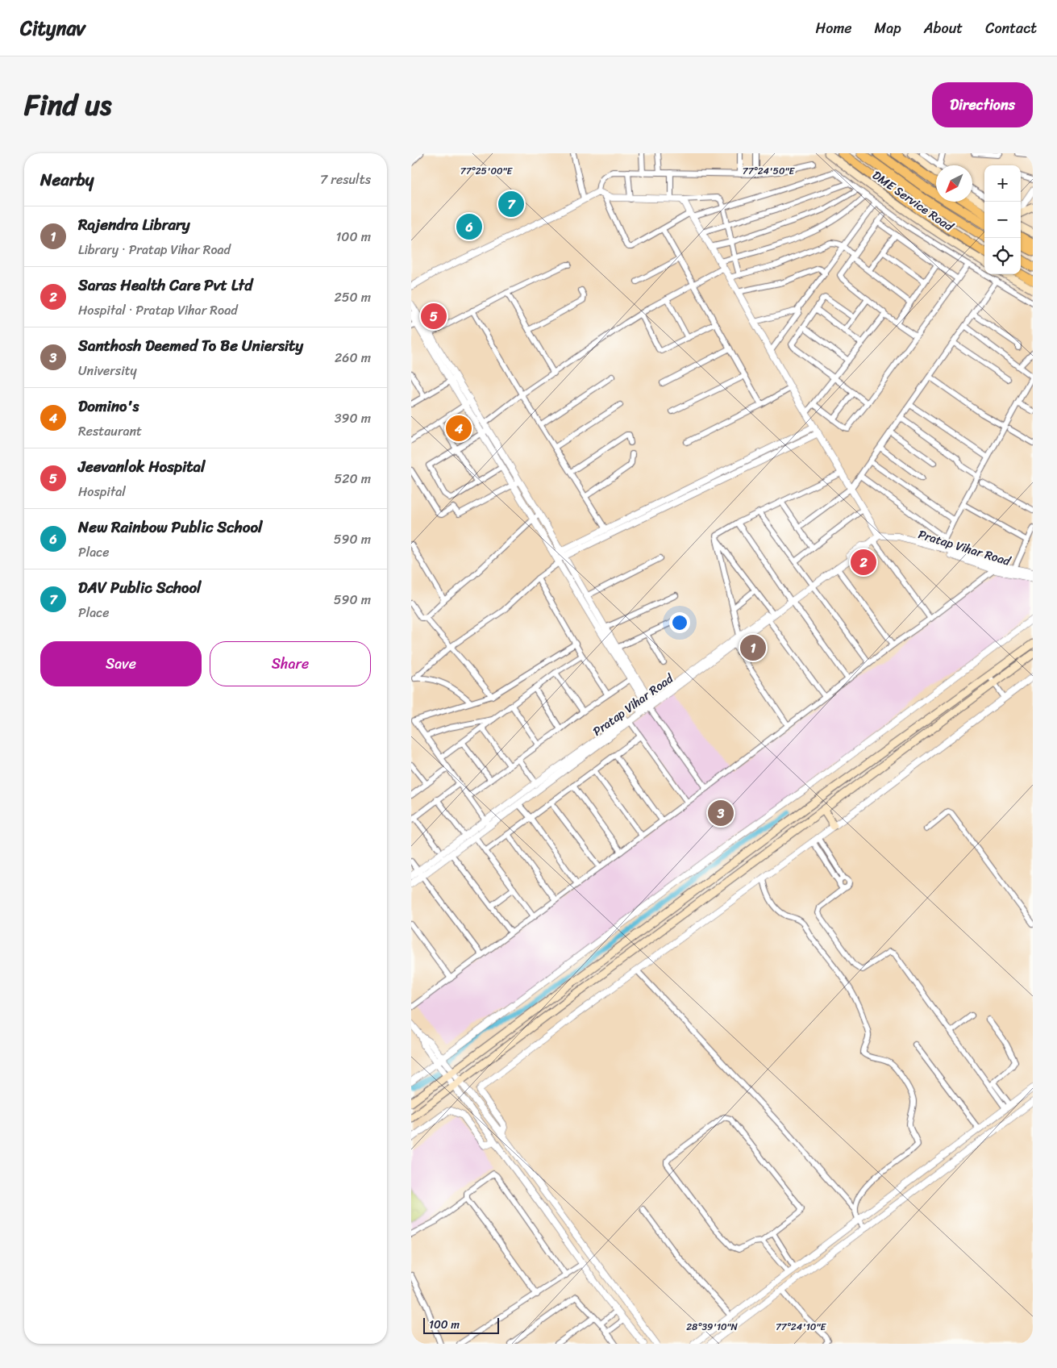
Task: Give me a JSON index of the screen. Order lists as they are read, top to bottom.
{
  "streets": {
    "main road": ["DME Service Road"],
    "street": ["Pratap Vihar Road"]
  },
  "scale_bar": "100 m",
  "north": "bottom left",
  "page": {
    "header": "Citynav",
    "nav": [
      "Home",
      "Map",
      "About",
      "Contact"
    ],
    "title": "Find us",
    "buttons": [
      "Directions",
      ["Save", "Share"]
    ],
    "heading": ["Nearby", "7 results"],
    "map_buttons": ["+", "−"],
    "pins": [
      "7",
      "6",
      "5",
      "4",
      "2",
      "1",
      "3"
    ],
    "list": [
      {
        "mark": "1",
        "name": "Rajendra Library",
        "note": "Library · Pratap Vihar Road",
        "value": "100 m"
      },
      {
        "mark": "2",
        "name": "Saras Health Care Pvt Ltd",
        "note": "Hospital · Pratap Vihar Road",
        "value": "250 m"
      },
      {
        "mark": "3",
        "name": "Santhosh Deemed To Be Uniersity",
        "note": "University",
        "value": "260 m"
      },
      {
        "mark": "4",
        "name": "Domino's",
        "note": "Restaurant",
        "value": "390 m"
      },
      {
        "mark": "5",
        "name": "Jeevanlok Hospital",
        "note": "Hospital",
        "value": "520 m"
      },
      {
        "mark": "6",
        "name": "New Rainbow Public School",
        "note": "Place",
        "value": "590 m"
      },
      {
        "mark": "7",
        "name": "DAV Public School",
        "note": "Place",
        "value": "590 m"
      }
    ],
    "scale": "100 m"
  },
  "coordinates": [
    "77°25'00\"E",
    "77°24'50\"E",
    "77°24'10\"E",
    "28°39'10\"N"
  ]
}
